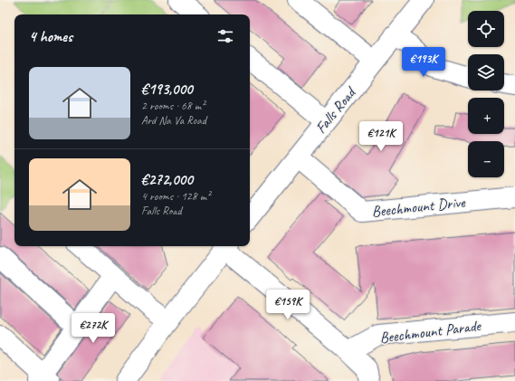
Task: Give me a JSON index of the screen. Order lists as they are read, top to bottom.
{
  "streets": {
    "street": ["Falls Road", "Beechmount Drive", "Beechmount Parade"]
  },
  "crossings": [
    ["Falls Road", "Beechmount Drive"]
  ],
  "page": {
    "map_buttons": ["+", "−"],
    "heading": "4 homes",
    "price": [
      "€193K",
      "€121K",
      "€159K",
      "€272K"
    ],
    "list": [
      {
        "name": "€193,000",
        "note": "2 rooms · 68 m² · Ard Na Va Road"
      },
      {
        "name": "€272,000",
        "note": "4 rooms · 128 m² · Falls Road"
      }
    ]
  }
}
